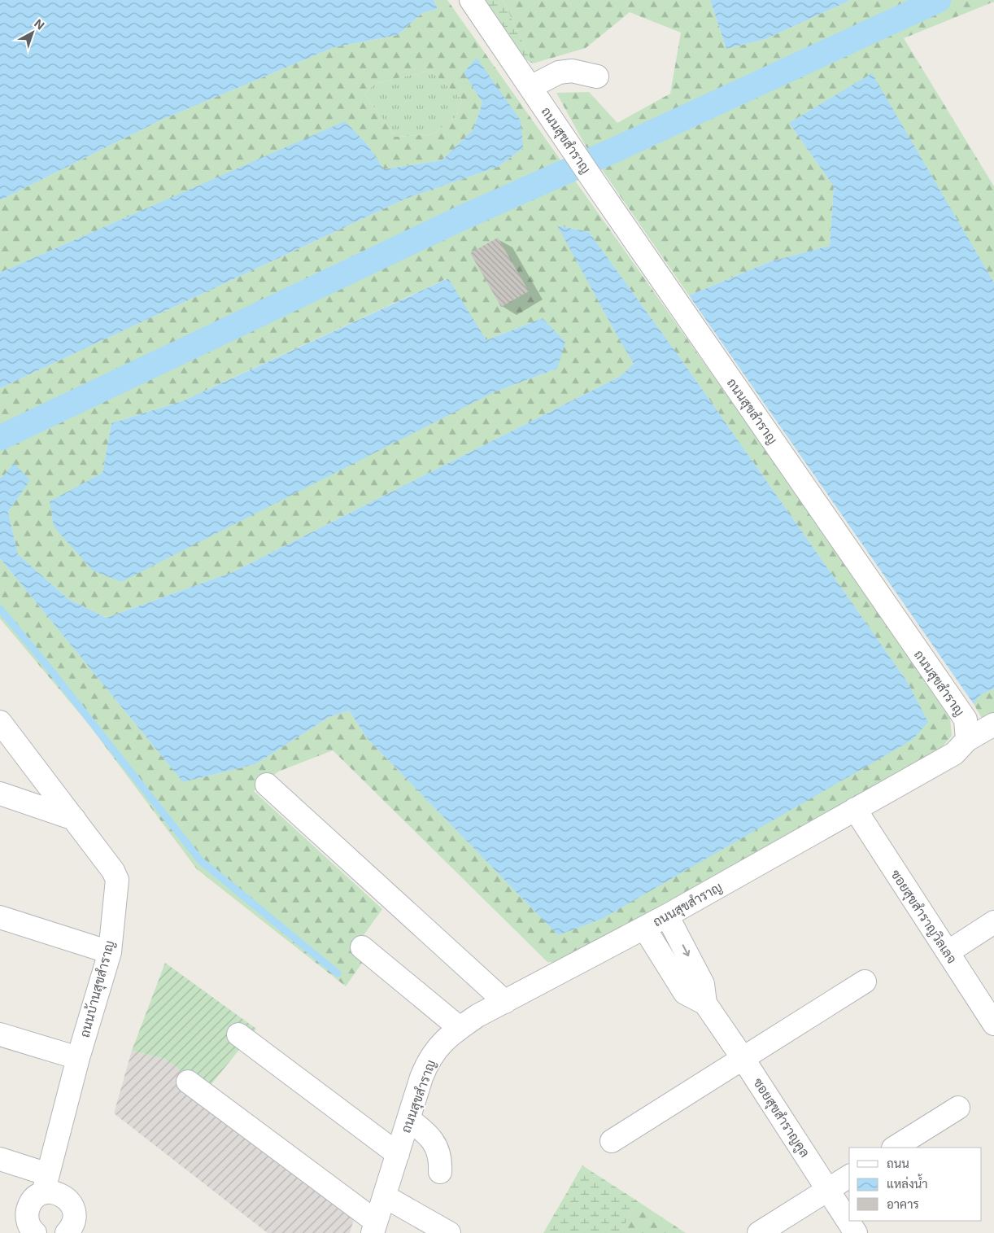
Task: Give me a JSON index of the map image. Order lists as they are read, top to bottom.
{
  "streets": {
    "street": [
      "ถนนสุขสำราญ",
      "ซอยสุขสำราญวิลเลจ",
      "ถนนบ้านสุขสำราญ",
      "ซอยสุขสำราญคูล"
    ]
  },
  "crossings": [
    ["ถนนสุขสำราญ", "ซอยสุขสำราญวิลเลจ"],
    ["ถนนสุขสำราญ", "ซอยสุขสำราญคูล"]
  ],
  "legend": ["ถนน", "แหล่งน้ำ", "อาคาร"],
  "north": "top right"
}
